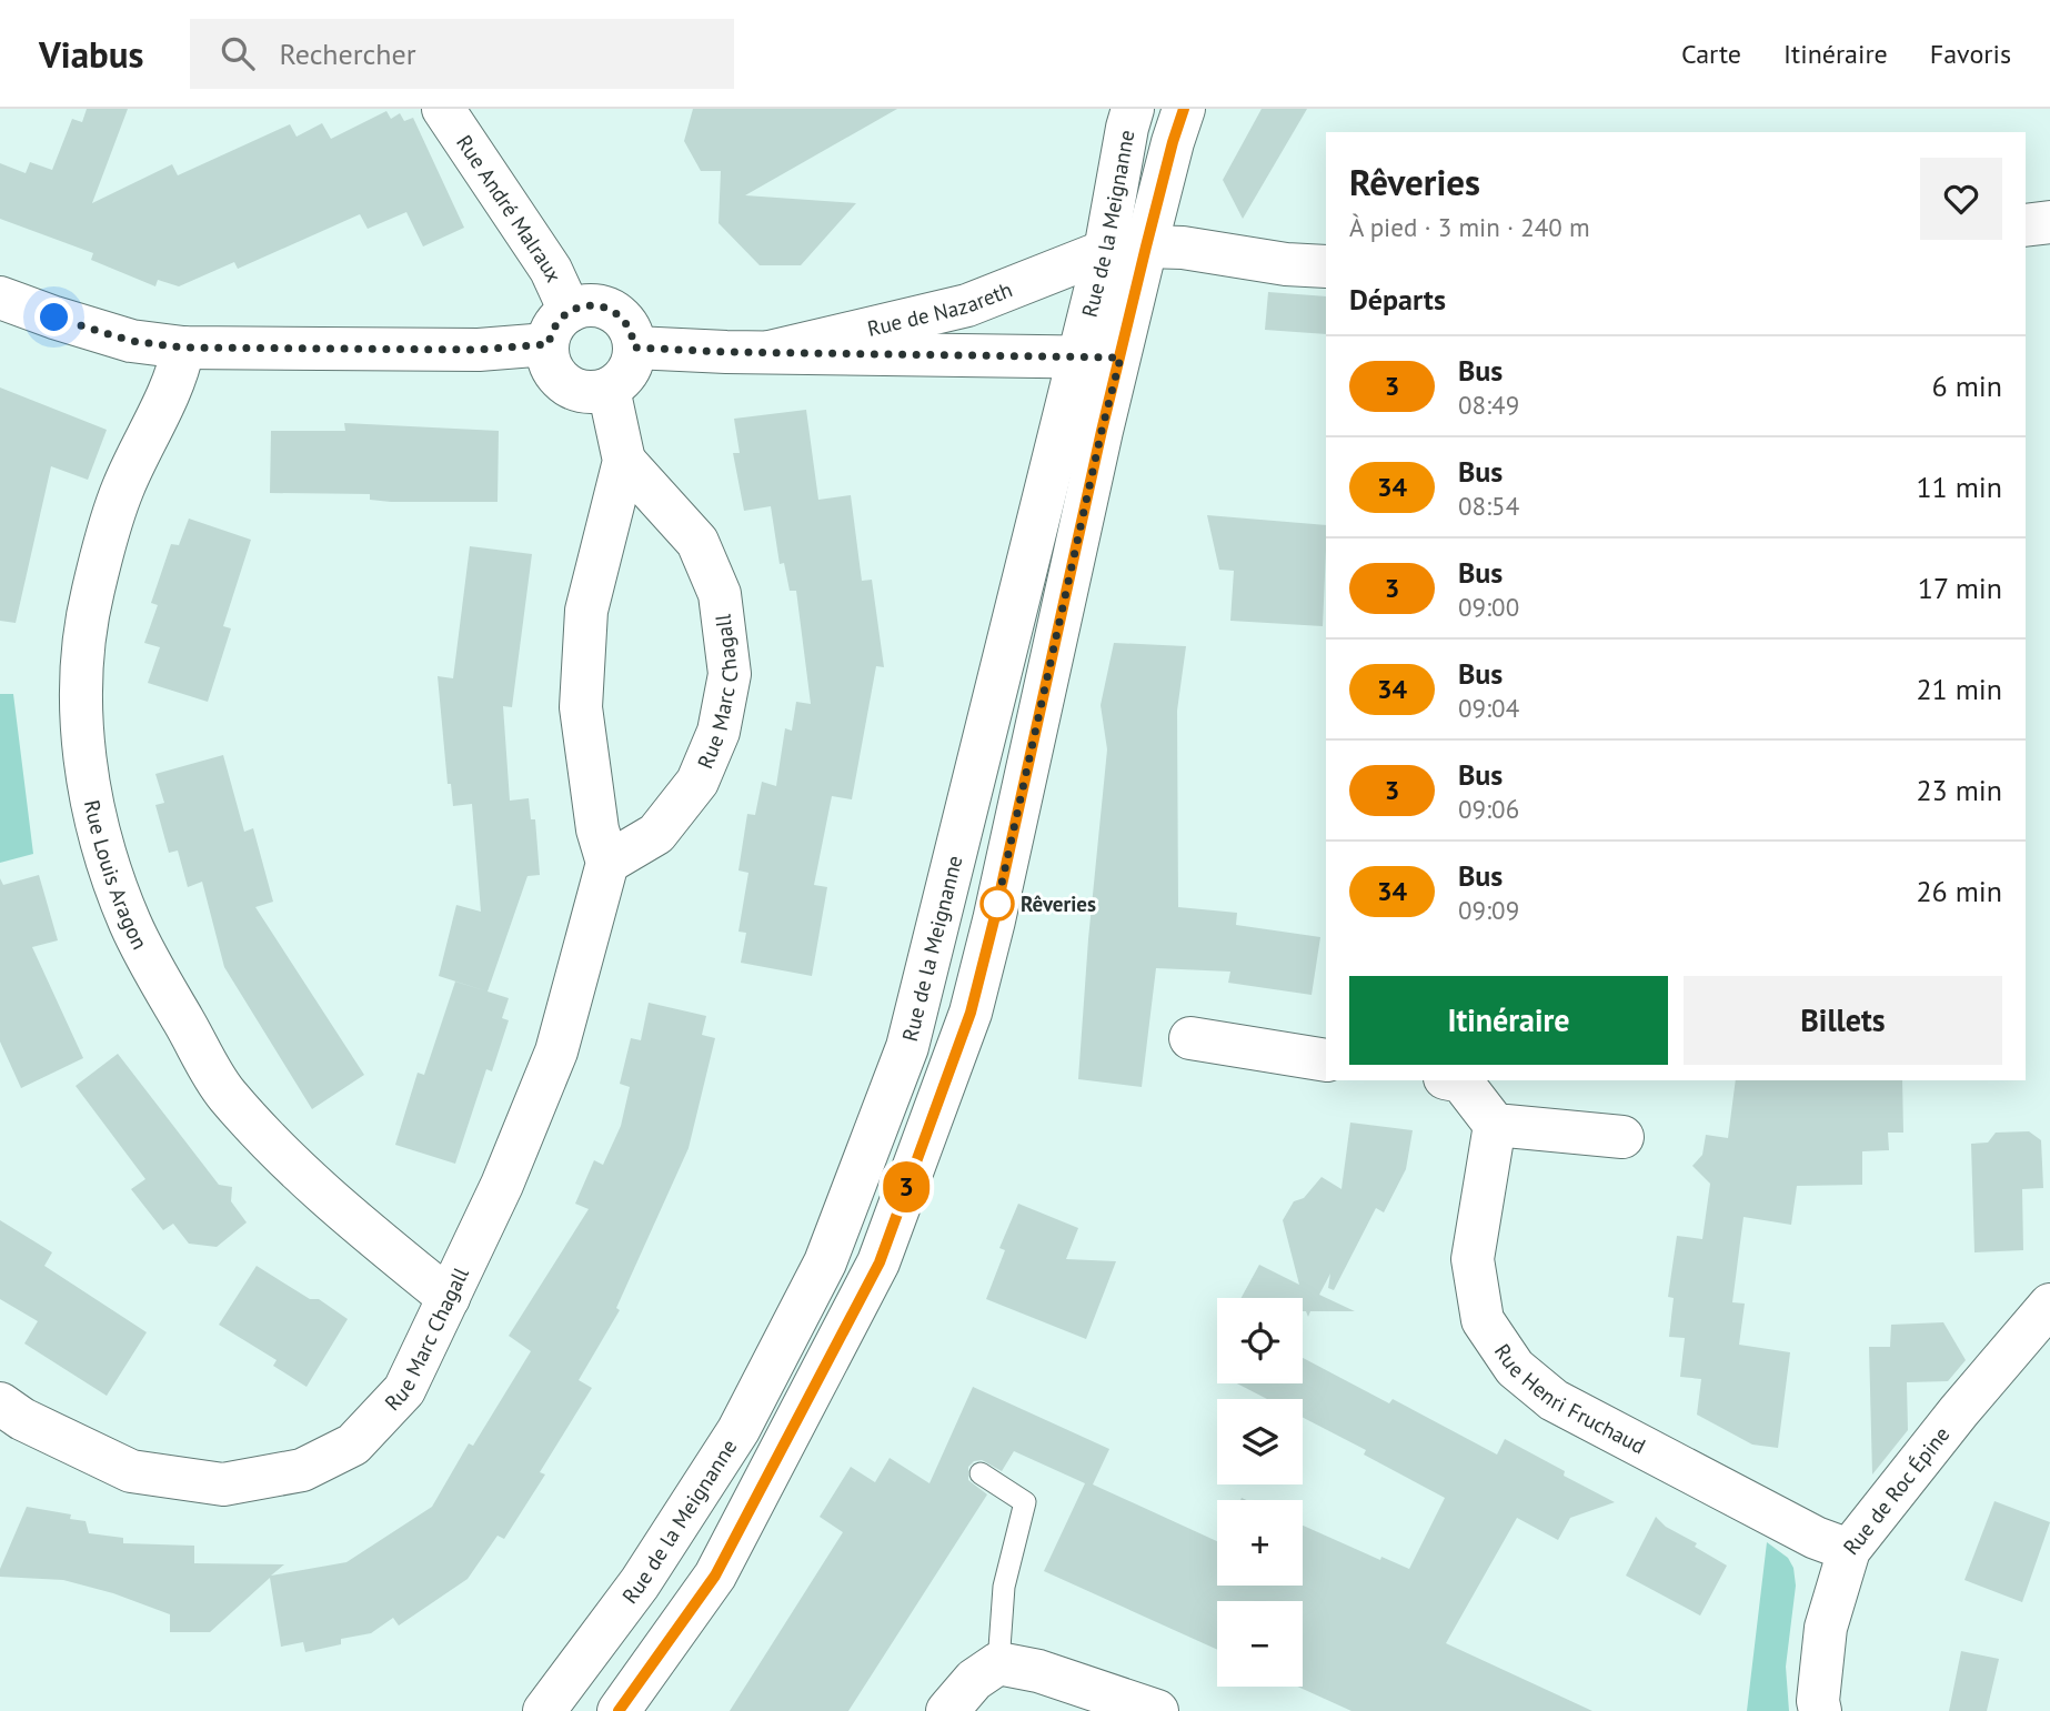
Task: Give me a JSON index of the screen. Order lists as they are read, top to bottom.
{
  "streets": {
    "street": [
      "Rue André Malraux",
      "Rue de la Meignanne",
      "Rue de Nazareth",
      "Rue Marc Chagall",
      "Rue Louis Aragon",
      "Rue Henri Fruchaud",
      "Rue de Roc Épine"
    ]
  },
  "crossings": [
    ["Rue André Malraux", "Rue de Nazareth"],
    ["Rue André Malraux", "Rue Marc Chagall"],
    ["Rue de la Meignanne", "Rue de Nazareth"],
    ["Rue de Nazareth", "Rue Marc Chagall"],
    ["Rue Marc Chagall", "Rue Louis Aragon"],
    ["Rue Henri Fruchaud", "Rue de Roc Épine"]
  ],
  "places": ["Rêveries"],
  "lines": ["bus line 3"],
  "page": {
    "header": "Viabus",
    "search": "Rechercher",
    "nav": ["Carte", "Itinéraire", "Favoris"],
    "on_map": "3",
    "heading": [
      ["Rêveries", "À pied · 3 min · 240 m"],
      "Départs"
    ],
    "list": [
      {
        "mark": "3",
        "name": "Bus",
        "note": "08:49",
        "value": "6 min"
      },
      {
        "mark": "34",
        "name": "Bus",
        "note": "08:54",
        "value": "11 min"
      },
      {
        "mark": "3",
        "name": "Bus",
        "note": "09:00",
        "value": "17 min"
      },
      {
        "mark": "34",
        "name": "Bus",
        "note": "09:04",
        "value": "21 min"
      },
      {
        "mark": "3",
        "name": "Bus",
        "note": "09:06",
        "value": "23 min"
      },
      {
        "mark": "34",
        "name": "Bus",
        "note": "09:09",
        "value": "26 min"
      }
    ],
    "buttons": ["Itinéraire", "Billets"],
    "map_buttons": ["+", "−"]
  }
}
